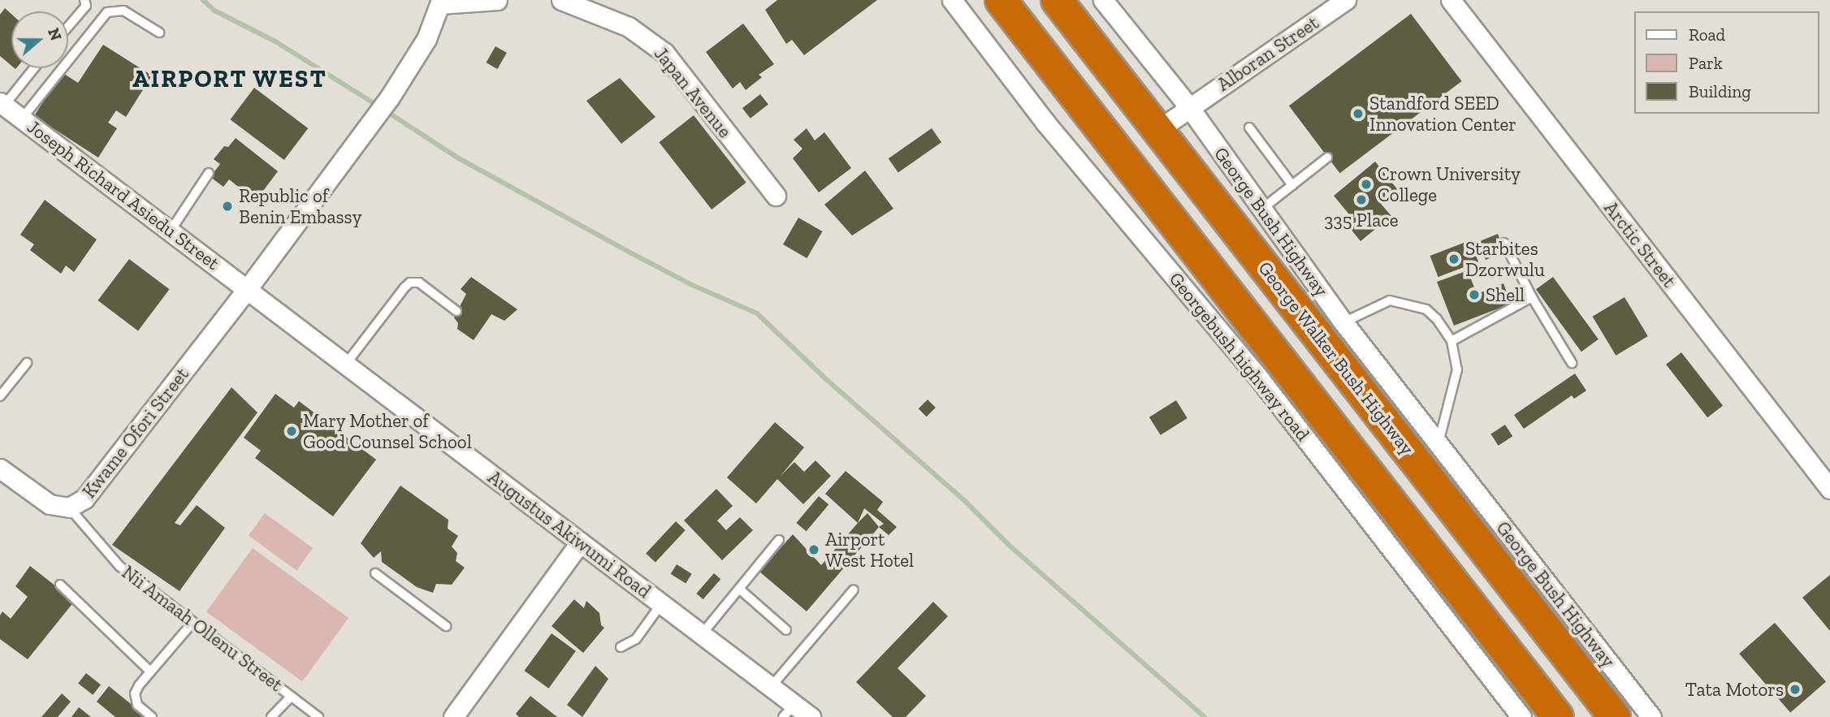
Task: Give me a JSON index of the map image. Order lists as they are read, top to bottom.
{
  "streets": {
    "highway": ["George Walker Bush Highway"],
    "street": [
      "Alboran Street",
      "Japan Avenue",
      "Joseph Richard Asiedu Street",
      "George Bush Highway",
      "Arctic Street",
      "Georgebush highway road",
      "Kwame Ofori Street",
      "Augustus Akiwumi Road"
    ],
    "lane": ["Nii Amaah Ollenu Street"]
  },
  "crossings": [
    ["Alboran Street", "George Bush Highway"],
    ["Alboran Street", "George Walker Bush Highway"],
    ["Joseph Richard Asiedu Street", "Kwame Ofori Street"],
    ["Joseph Richard Asiedu Street", "Augustus Akiwumi Road"],
    ["George Bush Highway", "George Walker Bush Highway"],
    ["Kwame Ofori Street", "Augustus Akiwumi Road"],
    ["Kwame Ofori Street", "Nii Amaah Ollenu Street"]
  ],
  "districts": ["AIRPORT WEST"],
  "places": [
    "Standford SEED Innovation Center",
    "Crown University College",
    "335 Place",
    "Republic of Benin Embassy",
    "Starbites Dzorwulu",
    "Shell",
    "Mary Mother of Good Counsel School",
    "Airport West Hotel",
    "Tata Motors"
  ],
  "legend": ["Road", "Park", "Building"],
  "north": "right"
}
